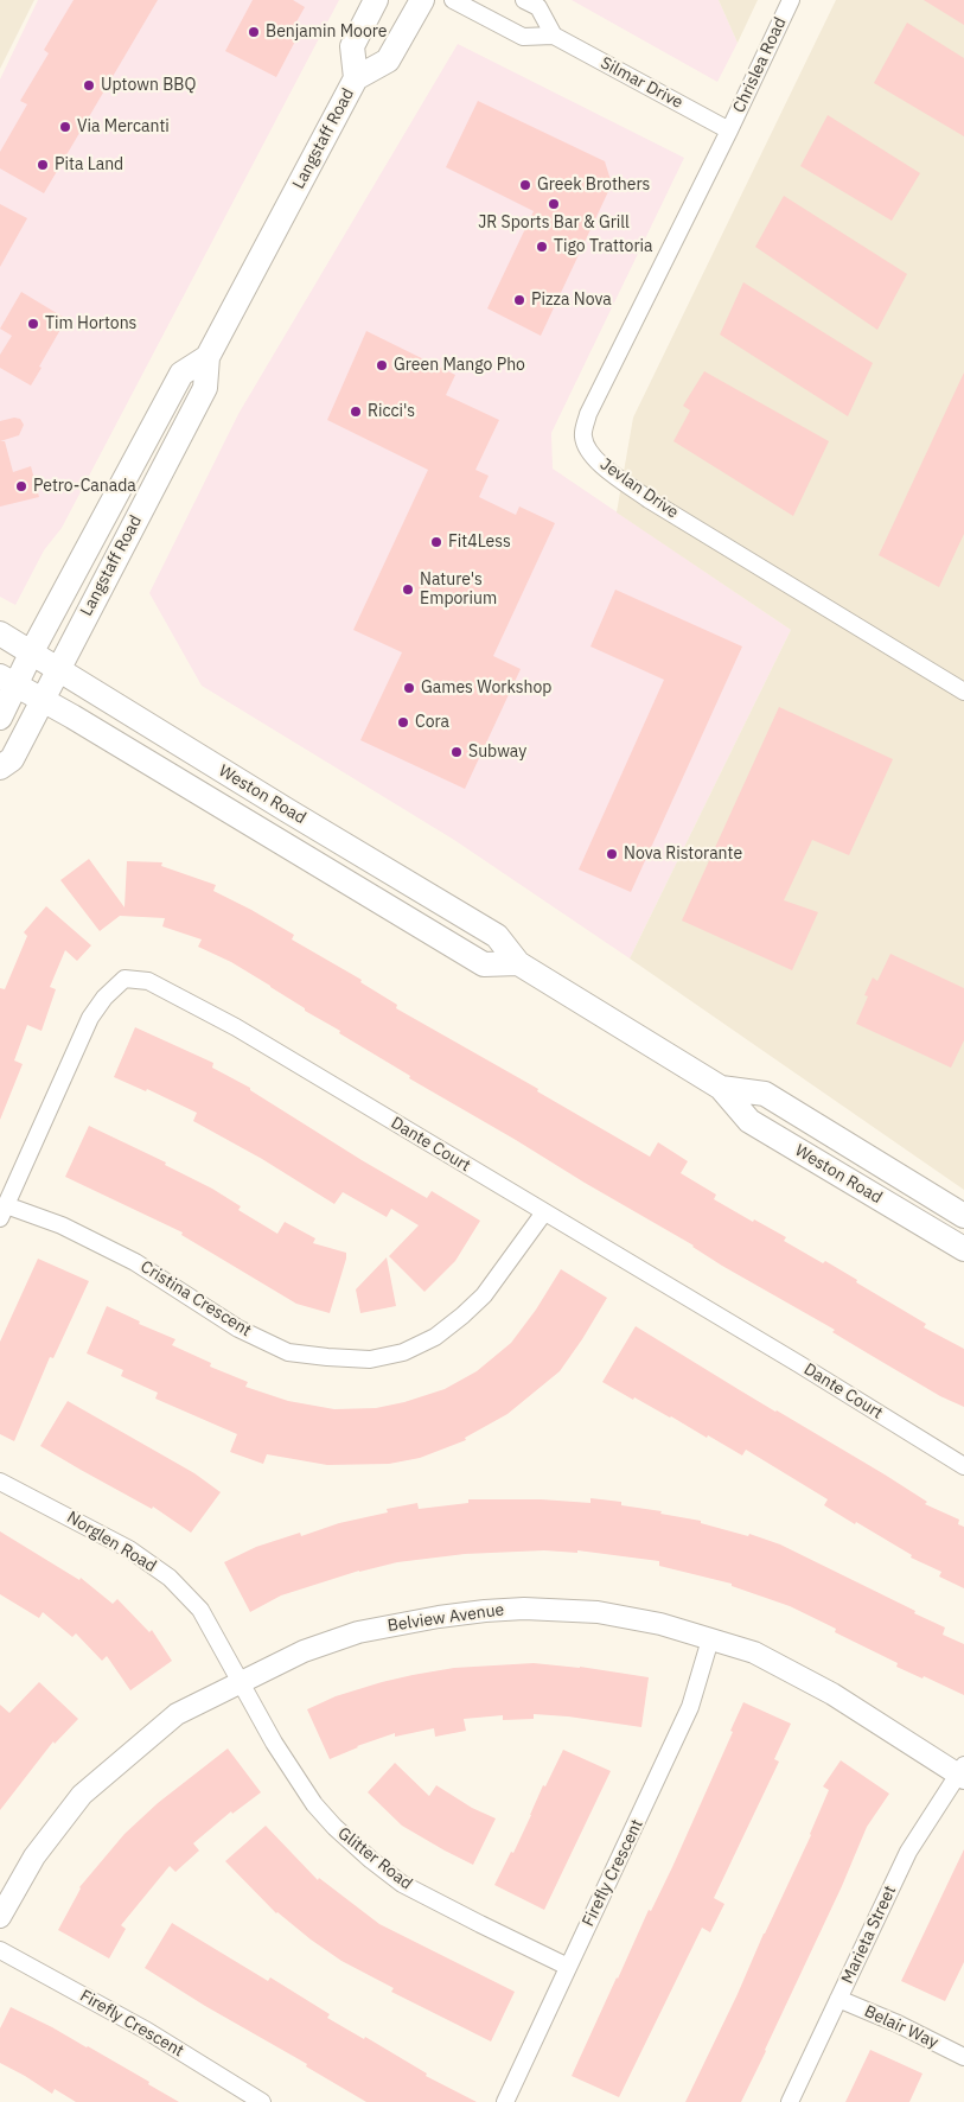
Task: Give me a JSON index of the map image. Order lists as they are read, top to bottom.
{
  "streets": {
    "main road": ["Langstaff Road", "Weston Road"],
    "street": [
      "Chrislea Road",
      "Silmar Drive",
      "Jevlan Drive",
      "Dante Court",
      "Cristina Crescent",
      "Norglen Road",
      "Belview Avenue",
      "Glitter Road",
      "Firefly Crescent",
      "Marieta Street",
      "Belair Way"
    ]
  },
  "crossings": [
    ["Chrislea Road", "Silmar Drive"],
    ["Chrislea Road", "Jevlan Drive"],
    ["Silmar Drive", "Jevlan Drive"],
    ["Langstaff Road", "Weston Road"],
    ["Dante Court", "Cristina Crescent"],
    ["Norglen Road", "Belview Avenue"],
    ["Norglen Road", "Glitter Road"],
    ["Belview Avenue", "Glitter Road"],
    ["Belview Avenue", "Firefly Crescent"],
    ["Belview Avenue", "Marieta Street"],
    ["Glitter Road", "Firefly Crescent"],
    ["Marieta Street", "Belair Way"]
  ],
  "places": [
    "Benjamin Moore",
    "Uptown BBQ",
    "Via Mercanti",
    "Pita Land",
    "Greek Brothers",
    "JR Sports Bar & Grill",
    "Tigo Trattoria",
    "Pizza Nova",
    "Tim Hortons",
    "Green Mango Pho",
    "Ricci's",
    "Petro-Canada",
    "Fit4Less",
    "Nature's Emporium",
    "Games Workshop",
    "Cora",
    "Subway",
    "Nova Ristorante"
  ]
}
